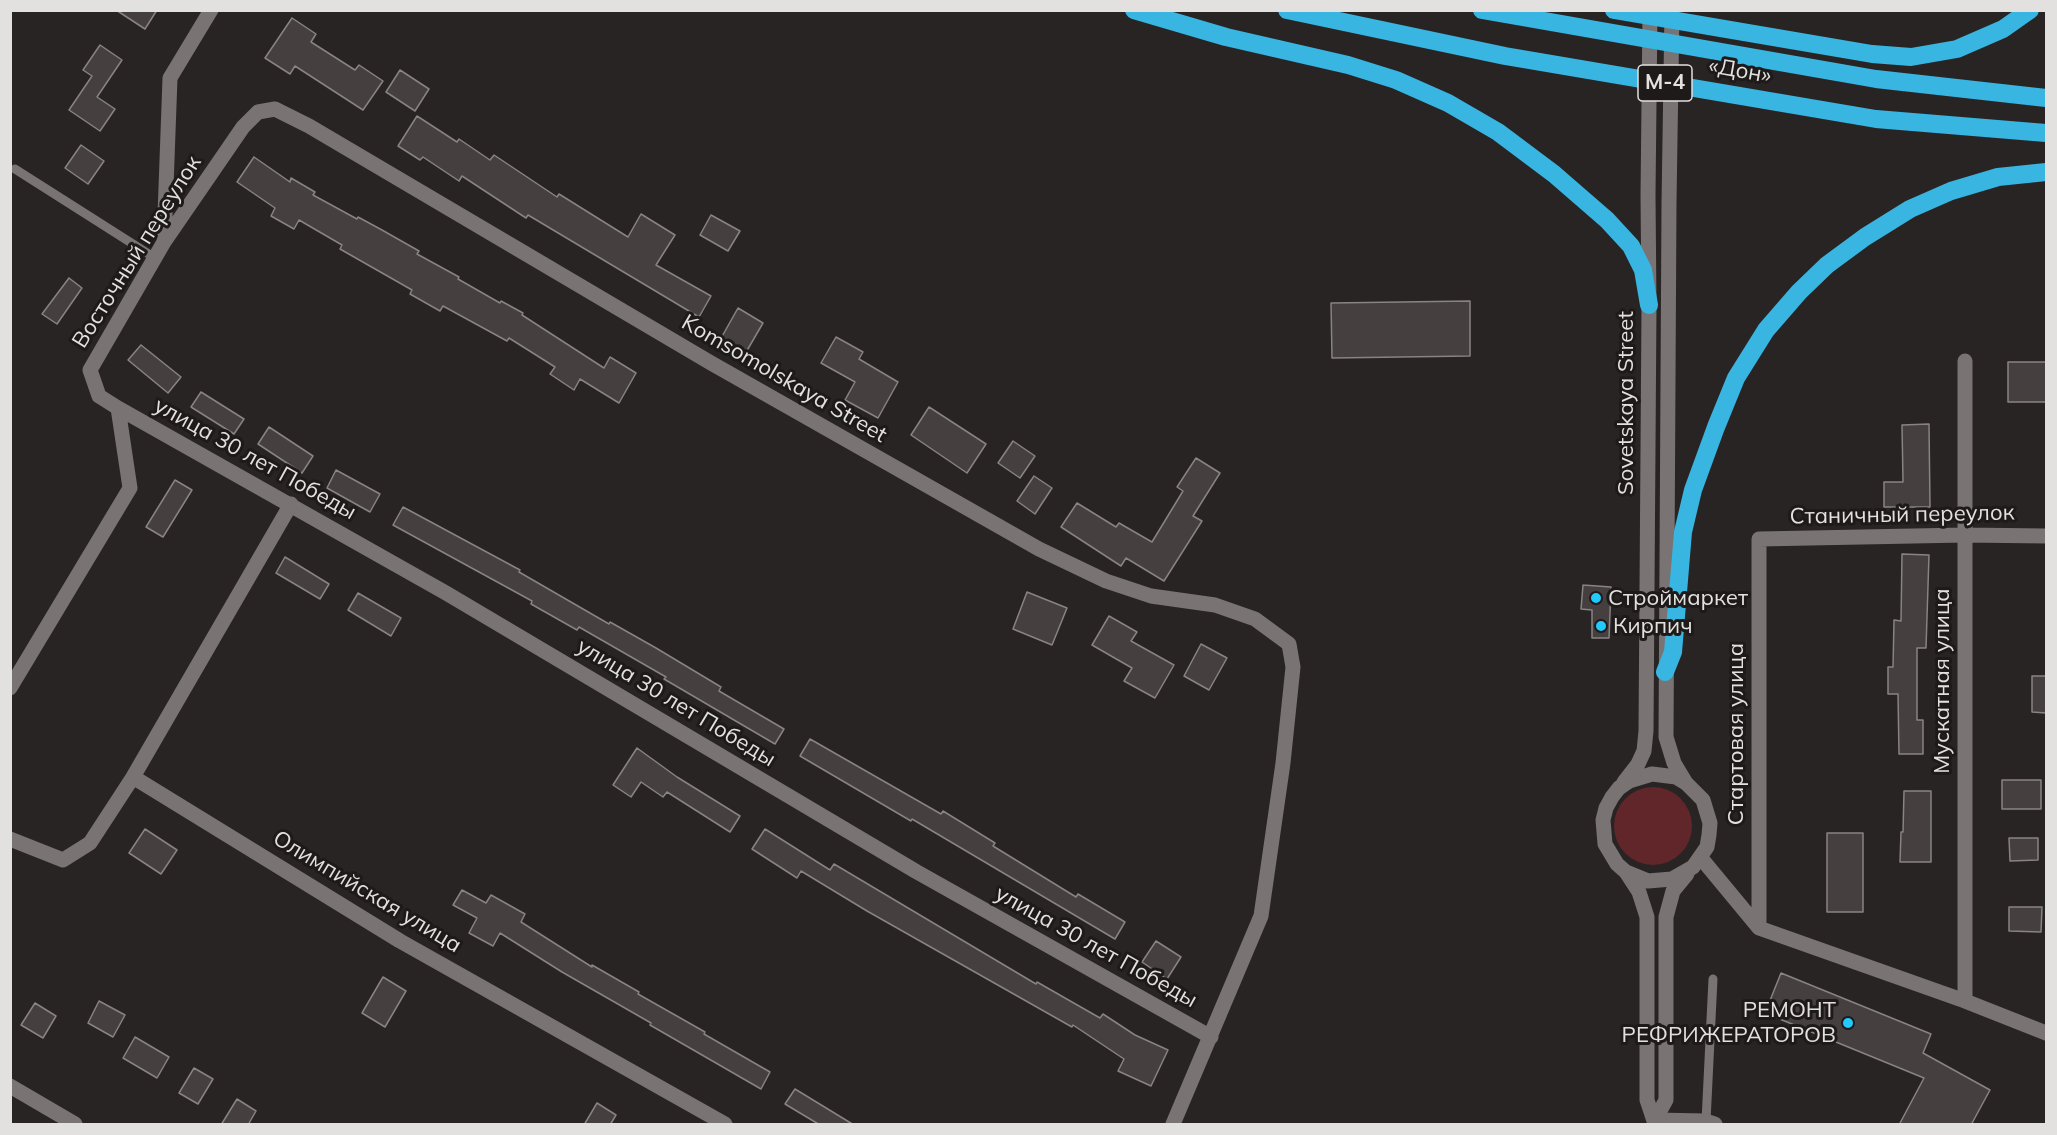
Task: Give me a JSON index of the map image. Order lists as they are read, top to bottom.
{
  "streets": {
    "highway": ["«Дон»", "М-4"],
    "street": [
      "Восточный переулок",
      "Komsomolskaya Street",
      "Sovetskaya Street",
      "улица 30 лет Победы",
      "Станичный переулок",
      "Мускатная улица",
      "Стартовая улица",
      "Олимпийская улица"
    ]
  },
  "crossings": [
    ["Восточный переулок", "Komsomolskaya Street"],
    ["Восточный переулок", "улица 30 лет Победы"],
    ["Komsomolskaya Street", "улица 30 лет Победы"],
    ["Станичный переулок", "Мускатная улица"],
    ["Станичный переулок", "Стартовая улица"]
  ],
  "places": ["Строймаркет", "Кирпич", "РЕМОНТ РЕФРИЖЕРАТОРОВ"]
}
